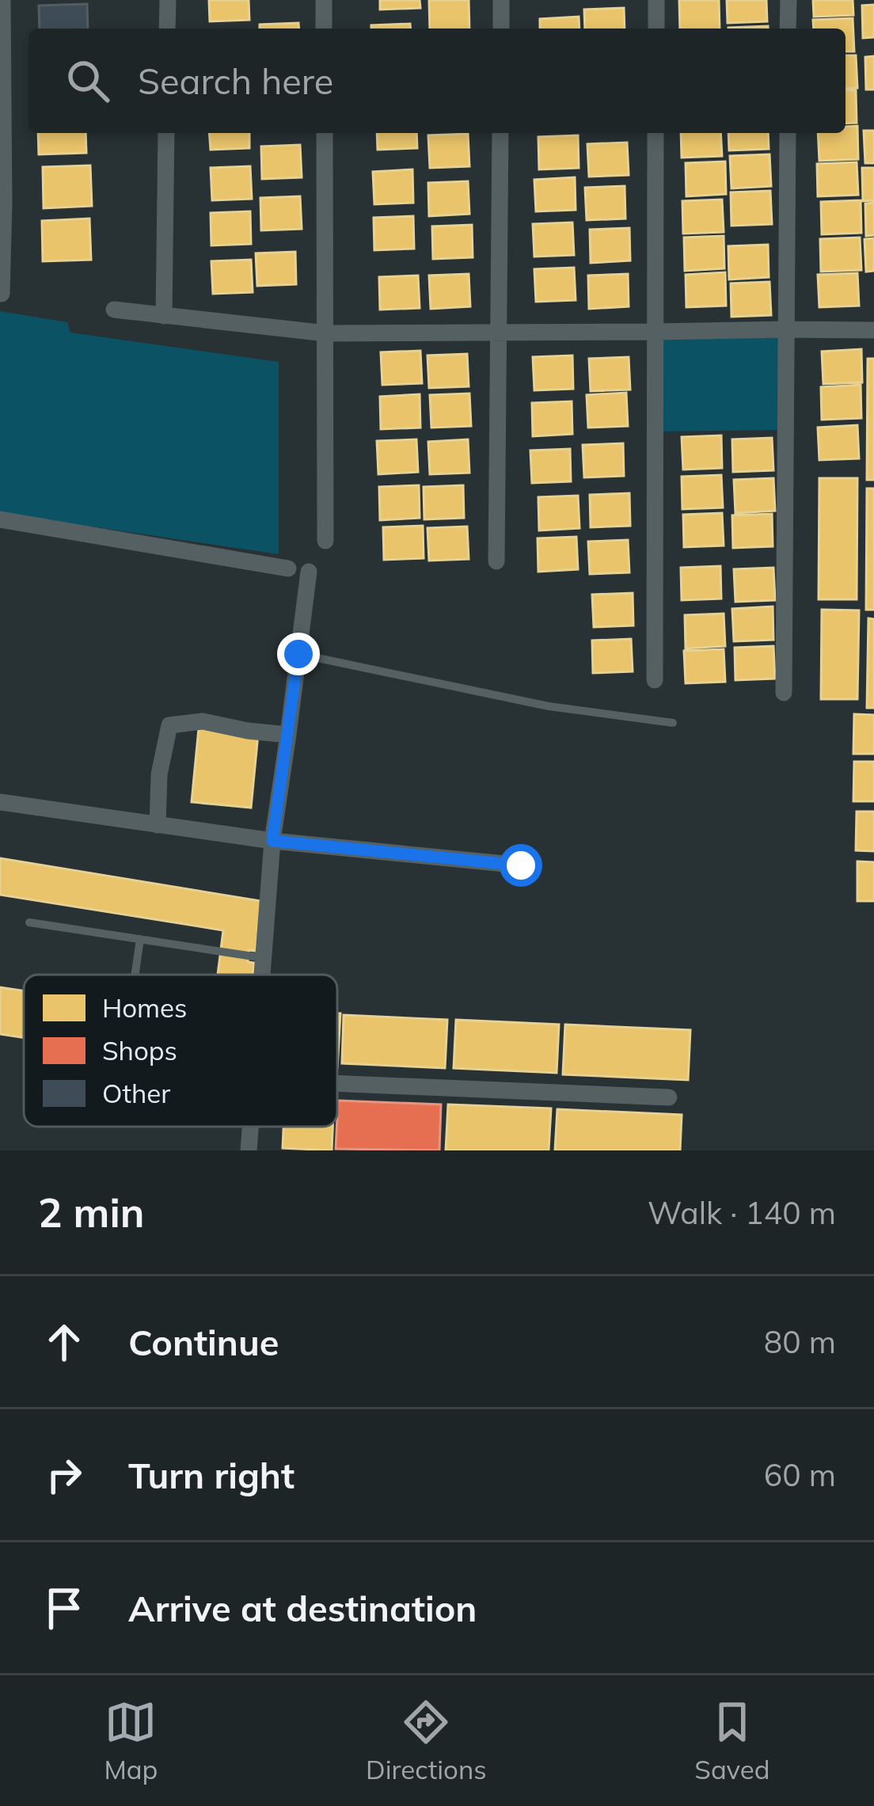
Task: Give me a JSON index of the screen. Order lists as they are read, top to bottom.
{
  "legend": ["Homes", "Shops", "Other"],
  "page": {
    "search": "Search here",
    "heading": ["2 min", "Walk · 140 m"],
    "list": [
      ["Continue", "80 m"],
      ["Turn right", "60 m"],
      "Arrive at destination"
    ],
    "nav": ["Map", "Directions", "Saved"]
  }
}
